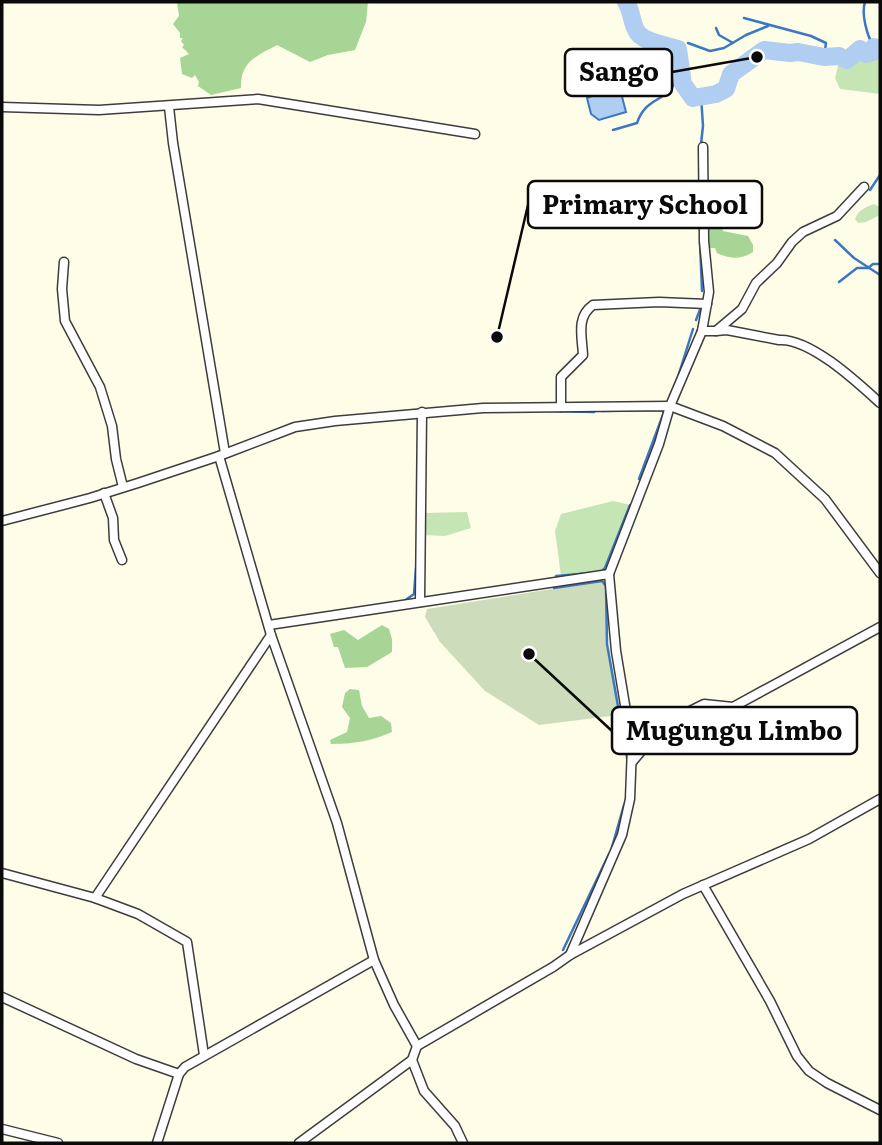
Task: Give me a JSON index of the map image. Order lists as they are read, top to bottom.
{
  "places": ["Sango", "Primary School", "Mugungu Limbo"]
}
